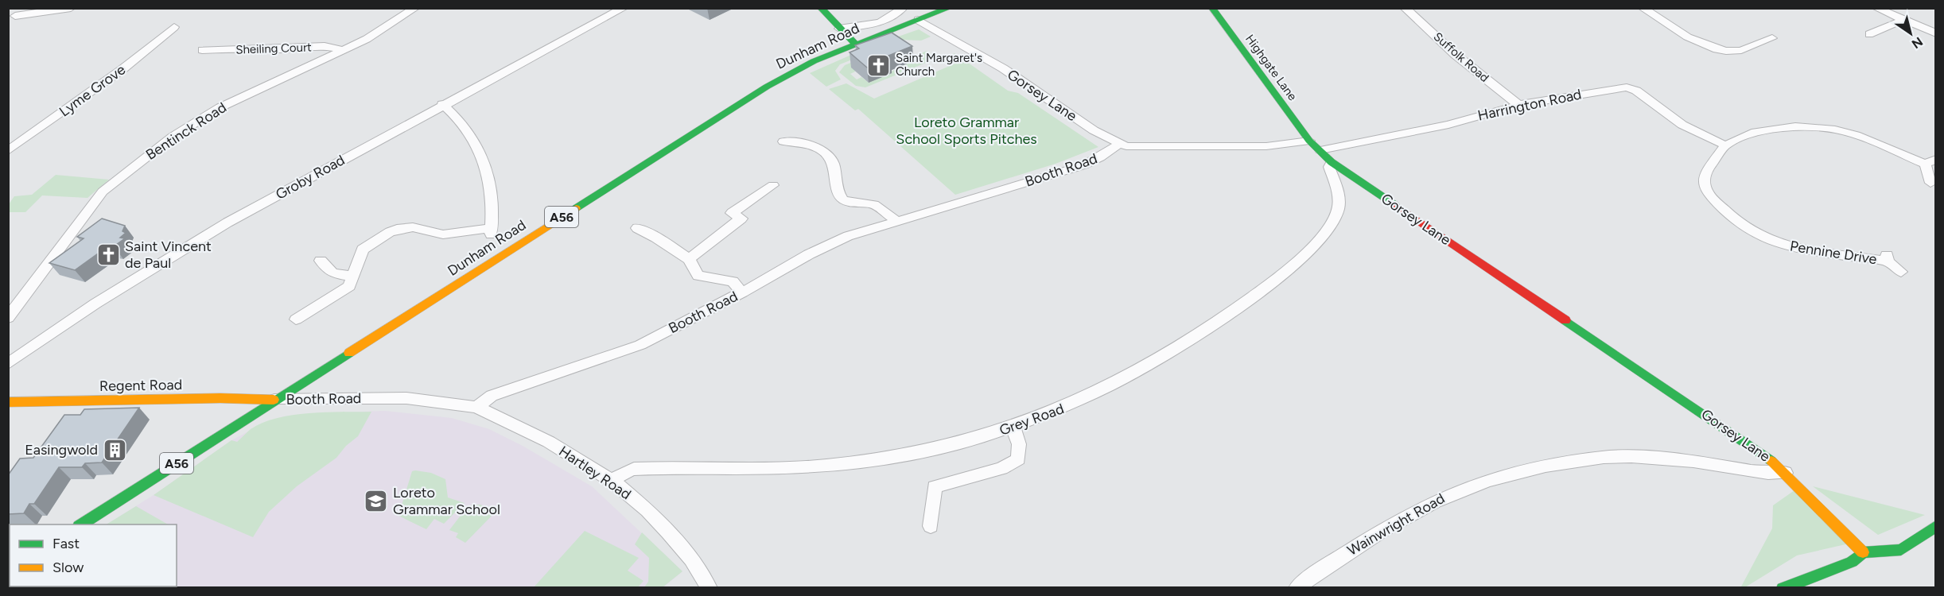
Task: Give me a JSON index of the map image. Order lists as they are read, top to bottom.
{
  "streets": {
    "main road": [
      "Dunham Road",
      "Highgate Lane",
      "Gorsey Lane",
      "A56",
      "Regent Road"
    ],
    "street": [
      "Sheiling Court",
      "Suffolk Road",
      "Lyme Grove",
      "Harrington Road",
      "Bentinck Road",
      "Booth Road",
      "Groby Road",
      "Pennine Drive",
      "Grey Road",
      "Hartley Road",
      "Wainwright Road"
    ]
  },
  "crossings": [
    ["Dunham Road", "Gorsey Lane"],
    ["Dunham Road", "Booth Road"],
    ["Dunham Road", "Regent Road"],
    ["Sheiling Court", "Bentinck Road"],
    ["Suffolk Road", "Harrington Road"],
    ["Highgate Lane", "Gorsey Lane"],
    ["Gorsey Lane", "Harrington Road"],
    ["Gorsey Lane", "Booth Road"],
    ["Gorsey Lane", "Grey Road"],
    ["Gorsey Lane", "Wainwright Road"],
    ["Harrington Road", "Pennine Drive"],
    ["Booth Road", "Regent Road"],
    ["Booth Road", "Hartley Road"],
    ["Grey Road", "Hartley Road"]
  ],
  "parks": ["Loreto Grammar School Sports Pitches"],
  "places": {
    "church": ["Saint Margaret's Church", "Saint Vincent de Paul"],
    "building": ["Easingwold"],
    "school or university": ["Loreto Grammar School"]
  },
  "legend": ["Fast", "Slow"],
  "north": "bottom right"
}
